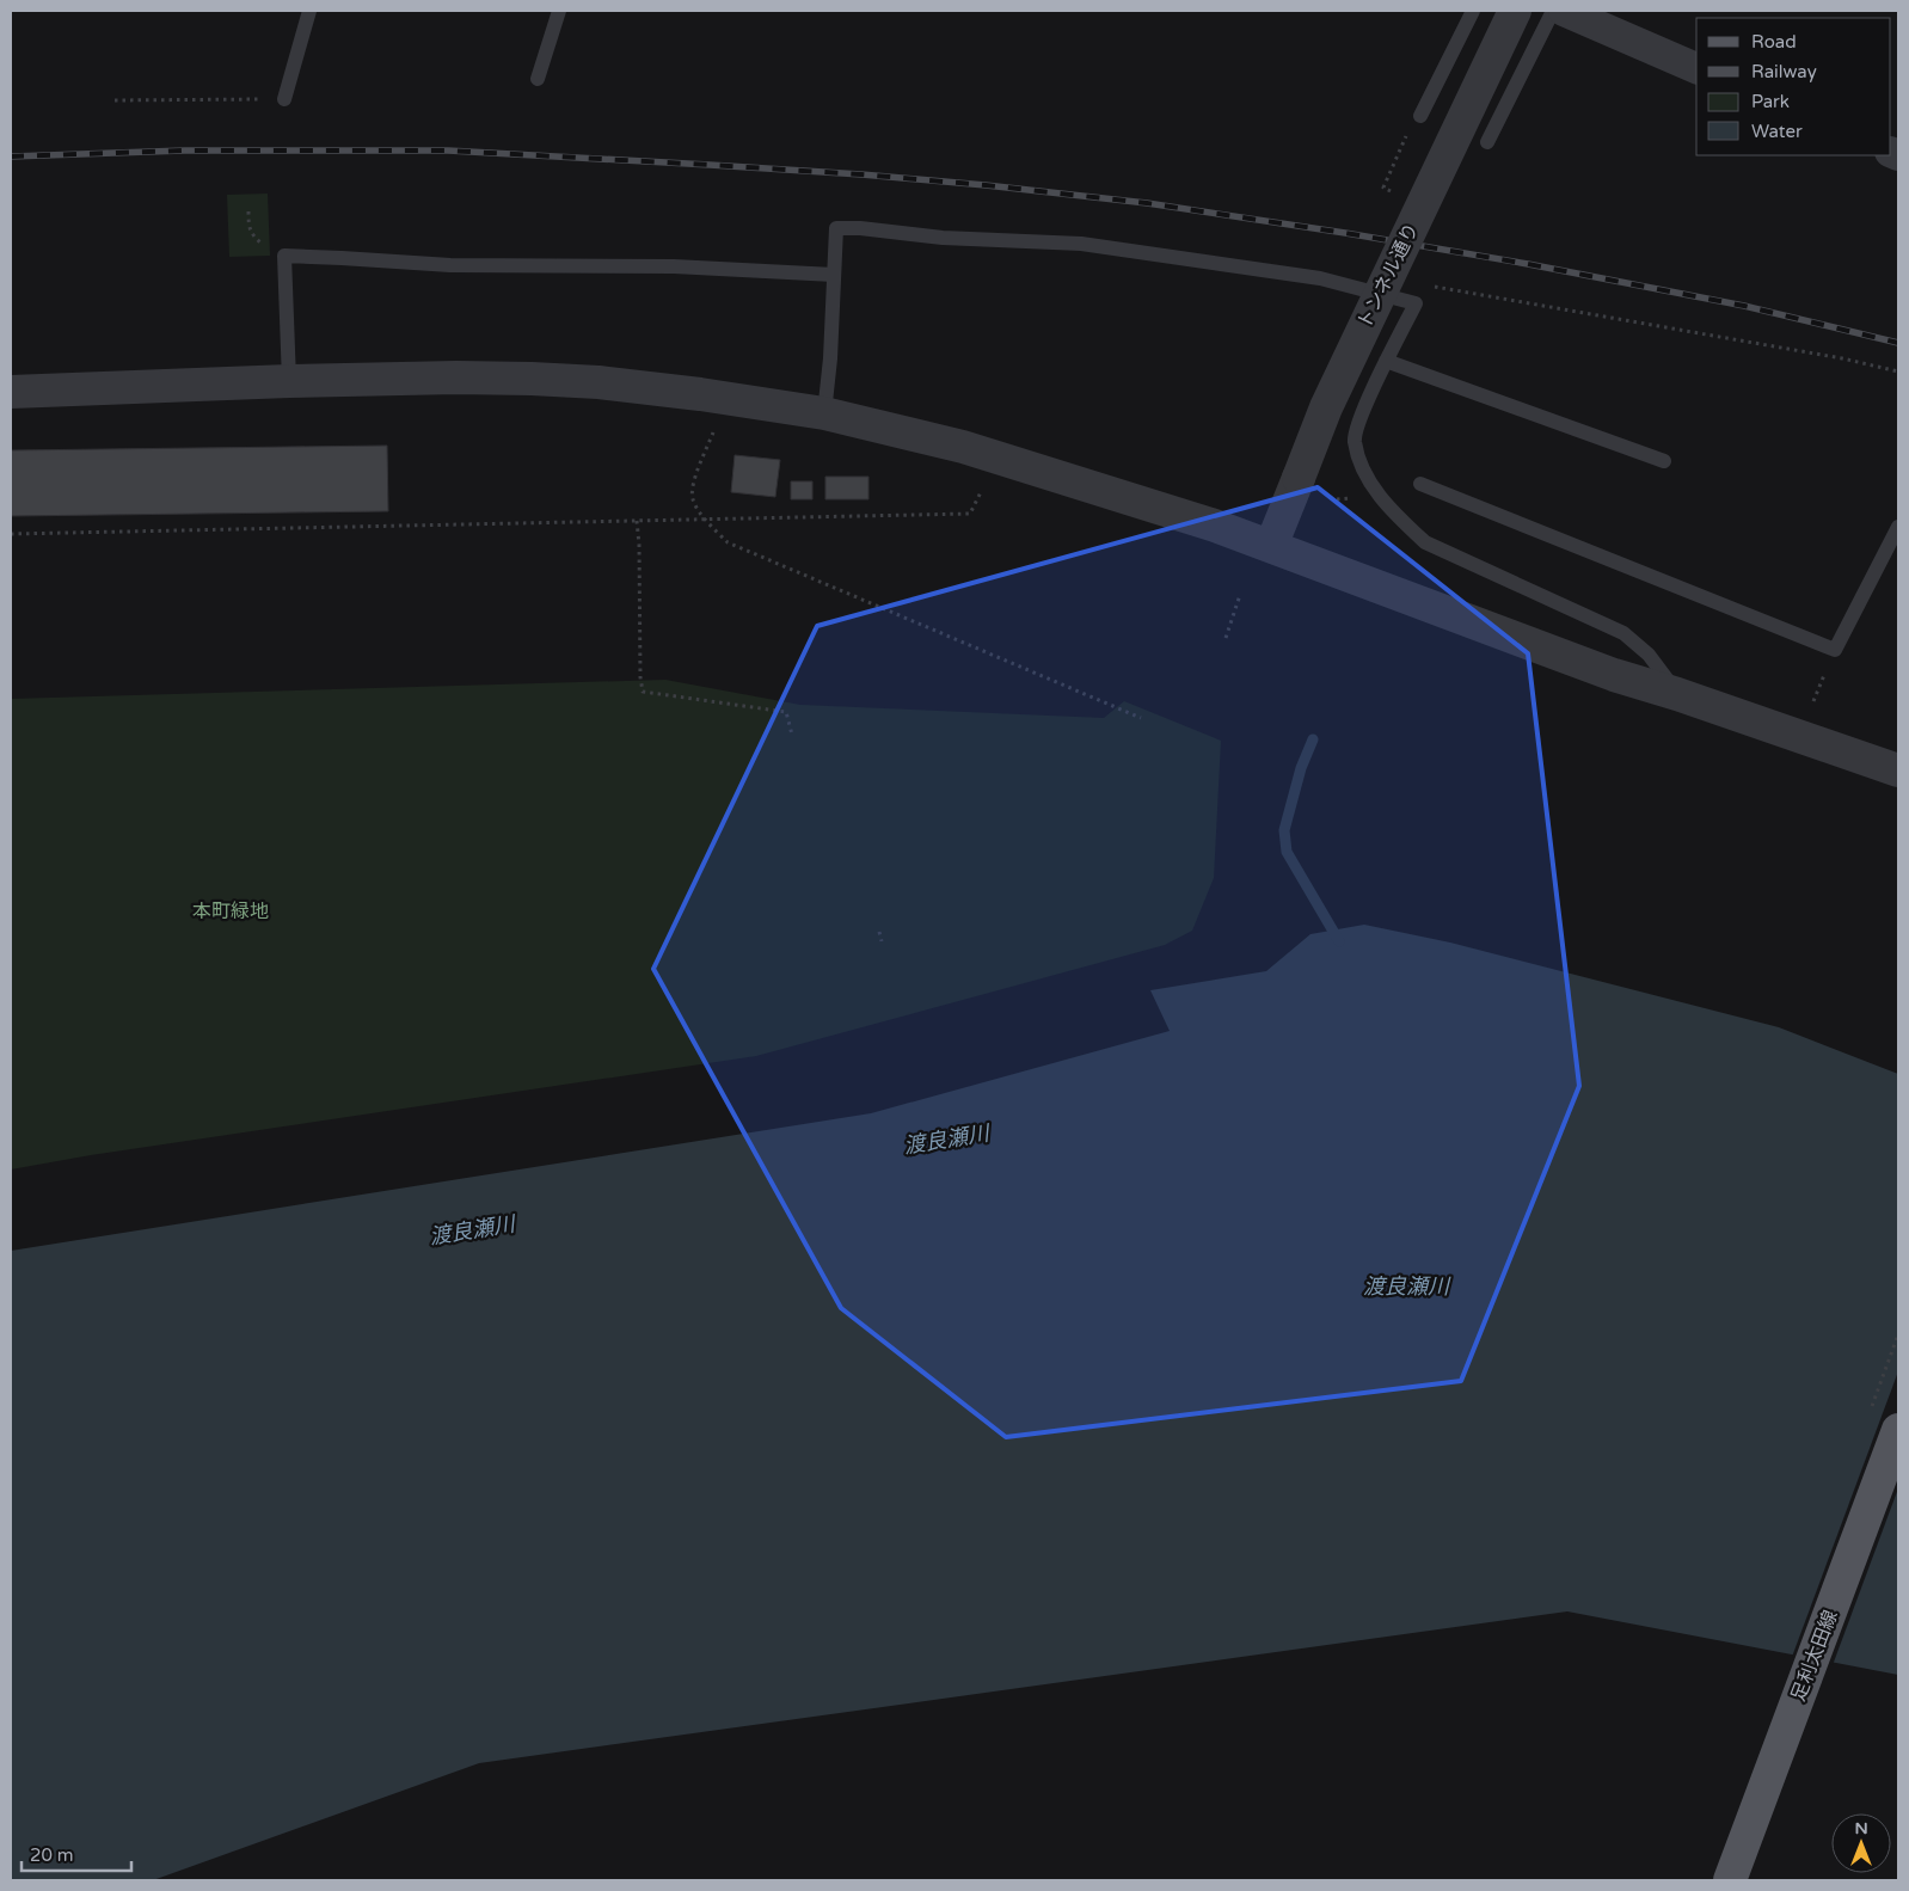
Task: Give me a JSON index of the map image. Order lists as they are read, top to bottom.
{
  "streets": {
    "main road": ["足利太田線"],
    "street": ["トンネル通り"]
  },
  "water": ["渡良瀬川"],
  "parks": ["本町緑地"],
  "legend": [
    "Road",
    "Railway",
    "Park",
    "Water"
  ],
  "scale_bar": "20 m",
  "north": "top"
}
